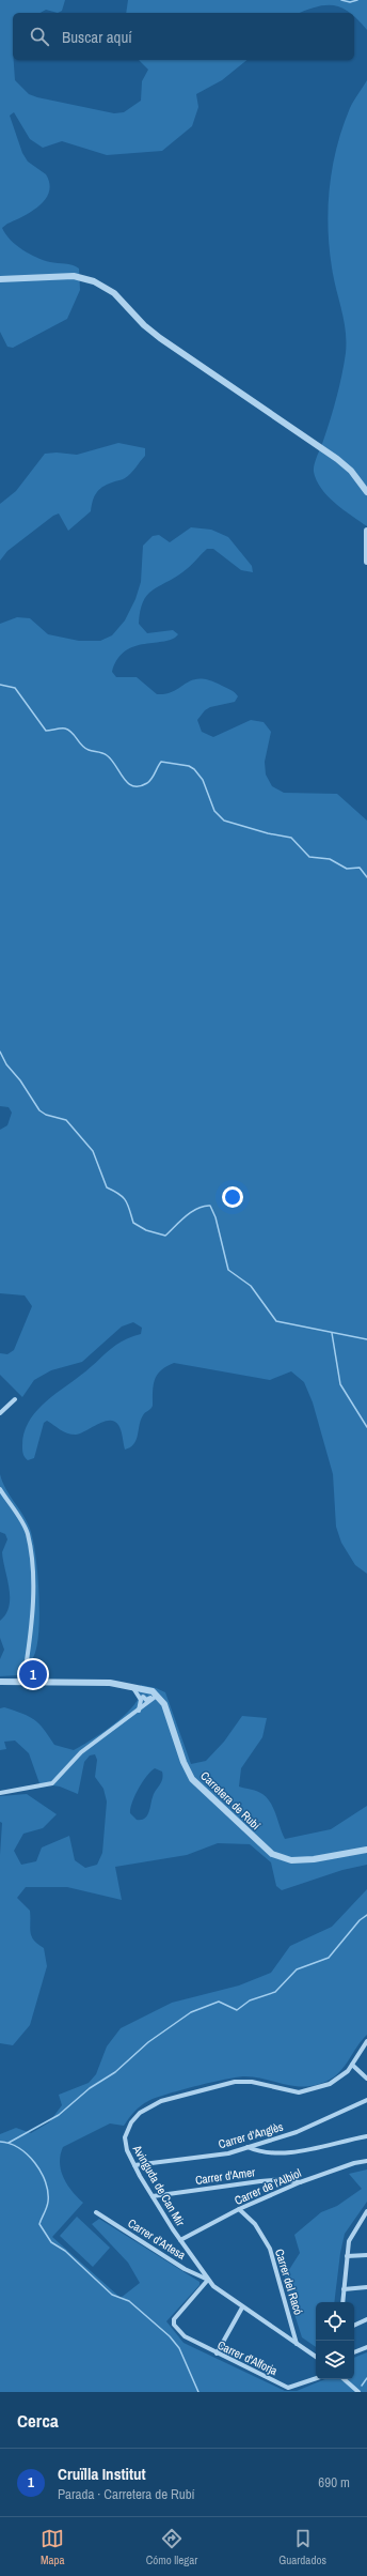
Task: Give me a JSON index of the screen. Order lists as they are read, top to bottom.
{
  "streets": {
    "street": [
      "Carretera de Rubí",
      "Carrer d'Anglès",
      "Carrer d'Amer",
      "Avinguda de Can Mir",
      "Carrer de l'Albiol",
      "Carrer d'Artesa",
      "Carrer del Racó",
      "Carrer d'Alforja"
    ]
  },
  "crossings": [
    ["Carrer d'Anglès", "Avinguda de Can Mir"],
    ["Carrer d'Amer", "Avinguda de Can Mir"],
    ["Carrer d'Amer", "Carrer de l'Albiol"],
    ["Avinguda de Can Mir", "Carrer de l'Albiol"],
    ["Avinguda de Can Mir", "Carrer d'Artesa"],
    ["Avinguda de Can Mir", "Carrer del Racó"],
    ["Avinguda de Can Mir", "Carrer d'Alforja"],
    ["Carrer de l'Albiol", "Carrer del Racó"],
    ["Carrer d'Artesa", "Carrer d'Alforja"]
  ],
  "page": {
    "search": "Buscar aquí",
    "pins": "1",
    "heading": "Cerca",
    "list": [
      {
        "mark": "1",
        "name": "Cruïlla Institut",
        "note": "Parada · Carretera de Rubí",
        "value": "690 m"
      }
    ],
    "nav": ["Mapa", "Cómo llegar", "Guardados"]
  }
}
